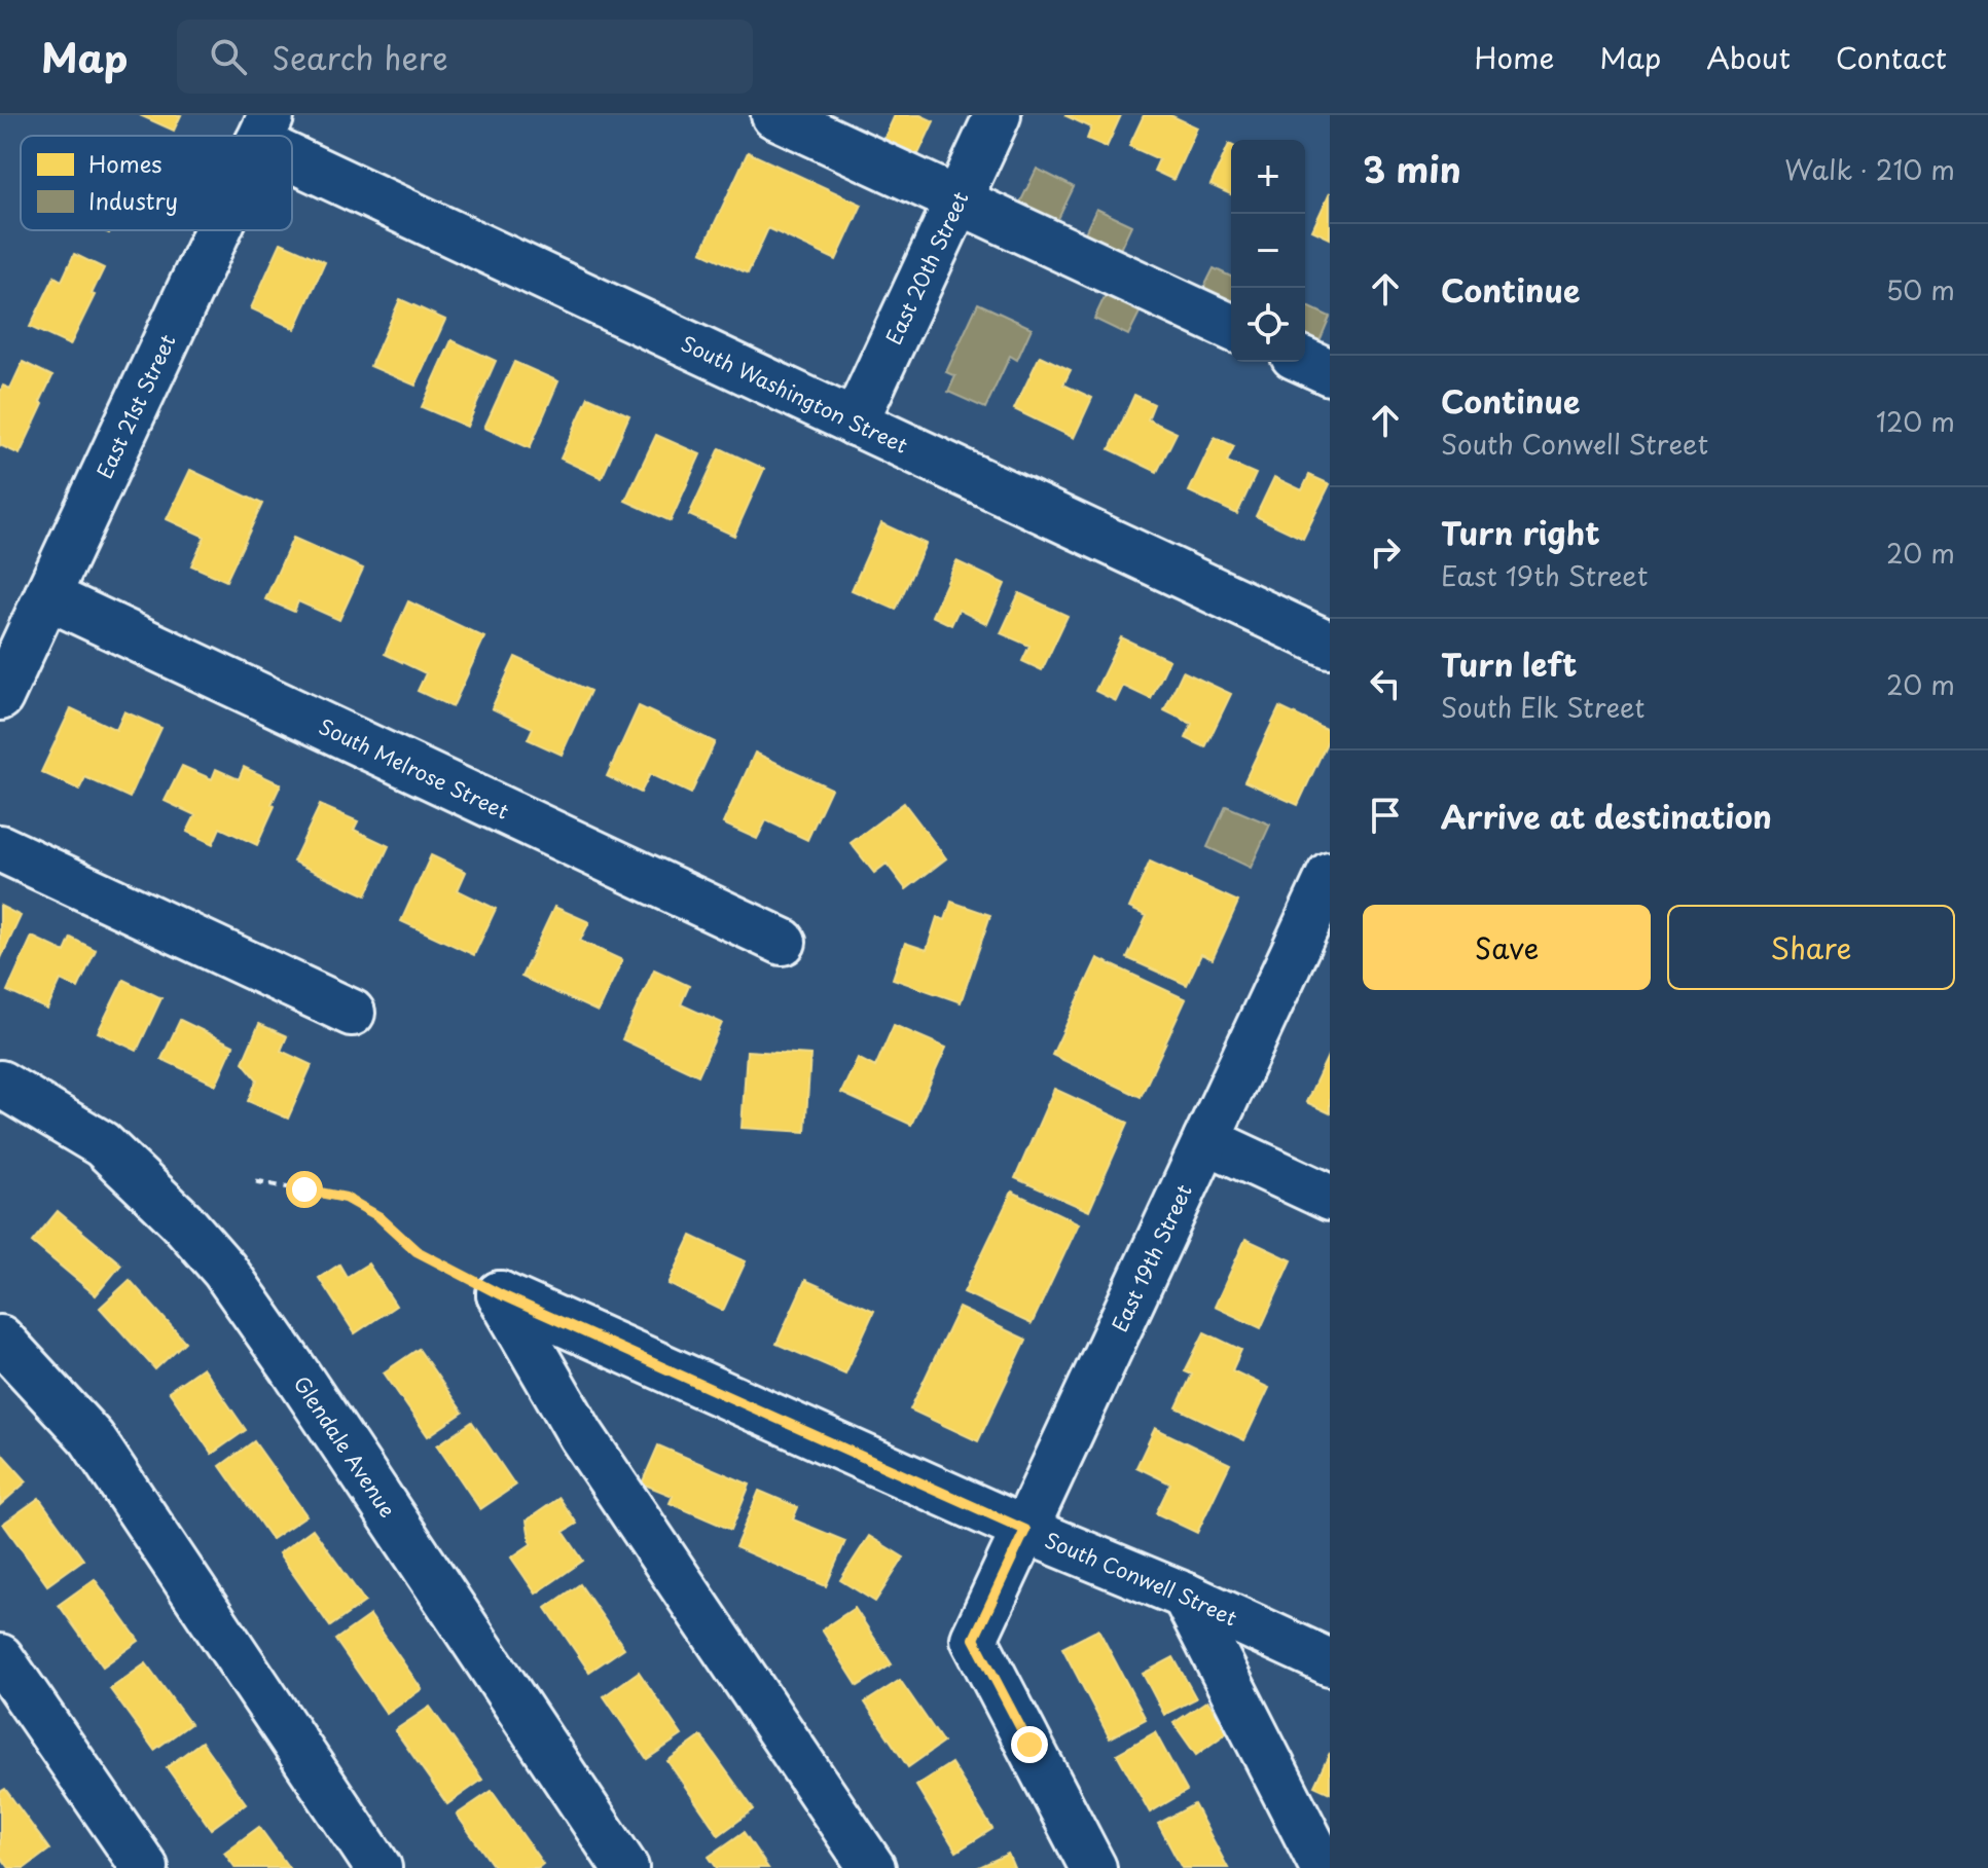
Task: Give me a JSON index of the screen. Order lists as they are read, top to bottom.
{
  "streets": {
    "street": [
      "East 20th Street",
      "South Washington Street",
      "East 21st Street",
      "South Melrose Street",
      "East 19th Street",
      "Glendale Avenue",
      "South Conwell Street"
    ]
  },
  "crossings": [
    ["East 20th Street", "South Washington Street"],
    ["East 21st Street", "South Melrose Street"],
    ["East 19th Street", "South Conwell Street"]
  ],
  "legend": ["Homes", "Industry"],
  "page": {
    "header": "Map",
    "search": "Search here",
    "nav": [
      "Home",
      "Map",
      "About",
      "Contact"
    ],
    "heading": ["3 min", "Walk · 210 m"],
    "map_buttons": ["+", "−"],
    "list": [
      ["Continue", "50 m"],
      ["Continue", "South Conwell Street", "120 m"],
      ["Turn right", "East 19th Street", "20 m"],
      ["Turn left", "South Elk Street", "20 m"],
      "Arrive at destination"
    ],
    "buttons": ["Save", "Share"]
  }
}
